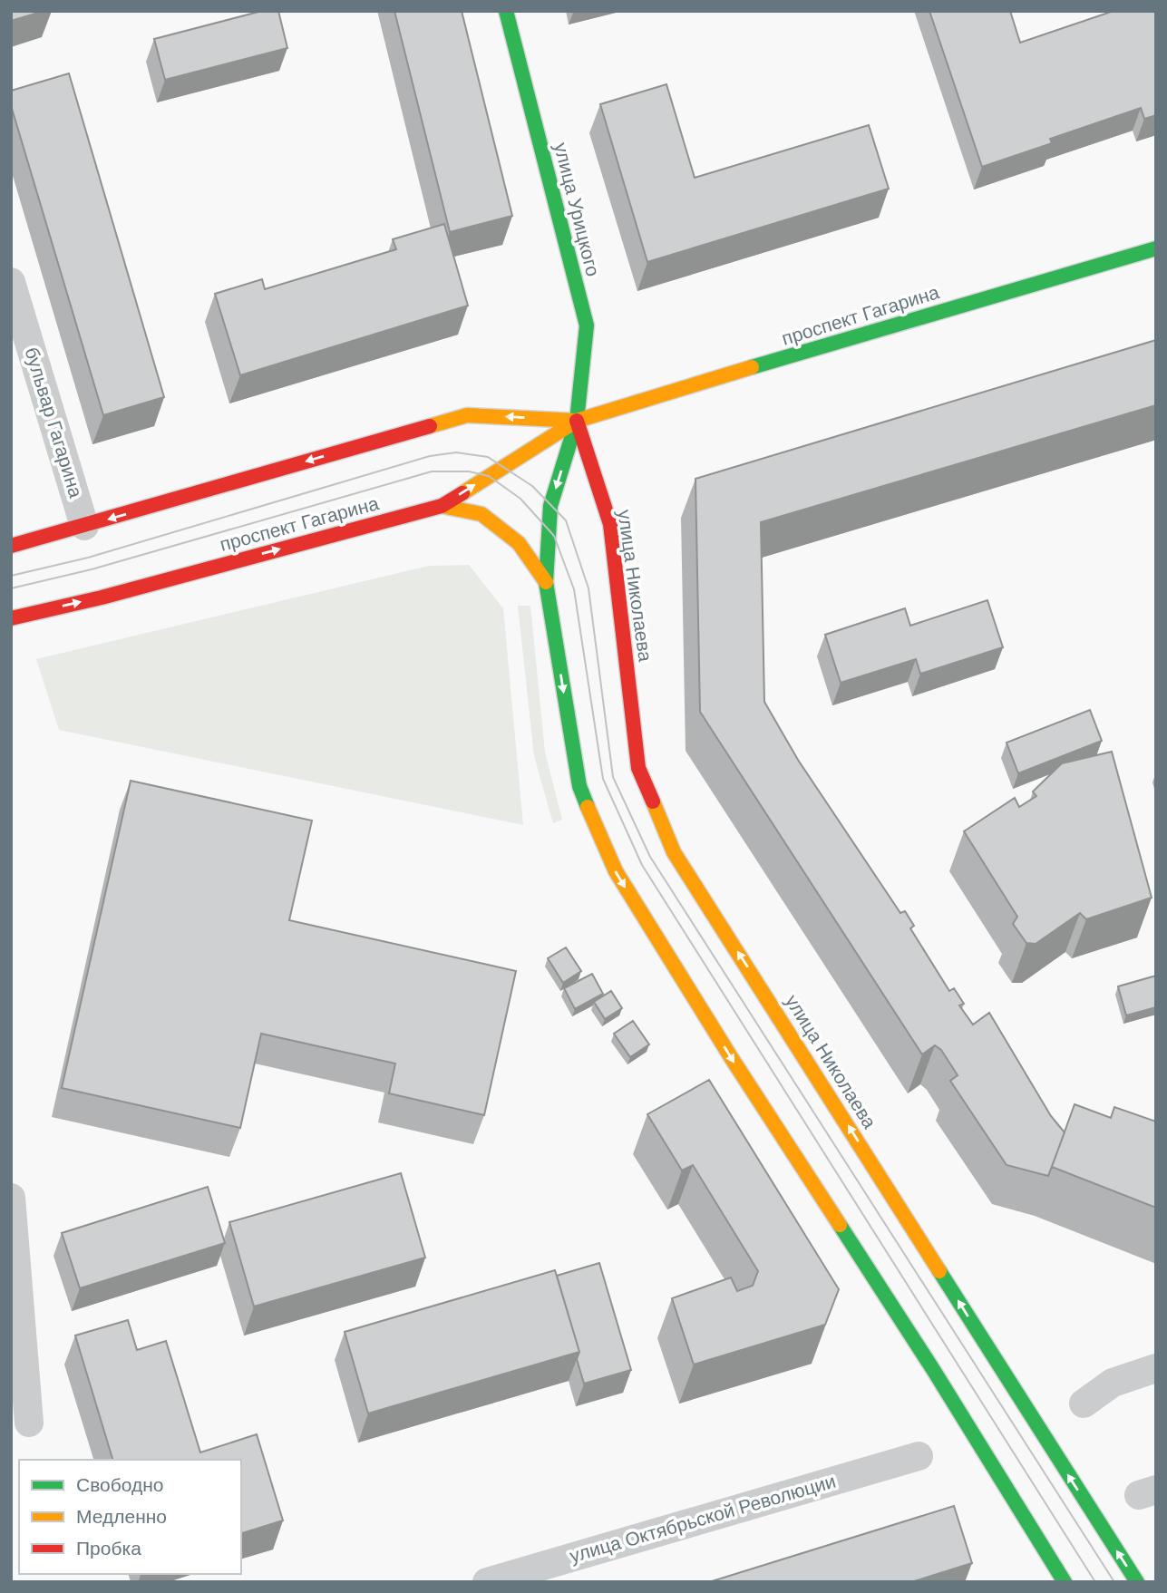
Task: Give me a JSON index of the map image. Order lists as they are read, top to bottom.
{
  "streets": {
    "main road": ["улица Урицкого", "проспект Гагарина", "улица Николаева"],
    "street": ["бульвар Гагарина", "улица Октябрьской Революции"]
  },
  "crossings": [
    ["улица Урицкого", "проспект Гагарина"],
    ["улица Урицкого", "улица Николаева"],
    ["проспект Гагарина", "бульвар Гагарина"],
    ["проспект Гагарина", "улица Николаева"]
  ],
  "legend": ["Свободно", "Медленно", "Пробка"]
}
